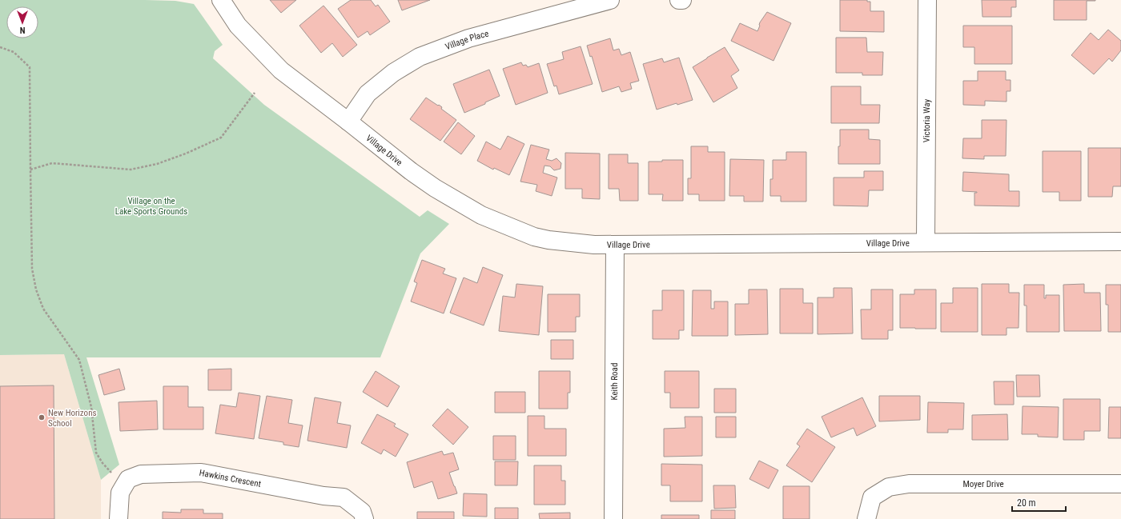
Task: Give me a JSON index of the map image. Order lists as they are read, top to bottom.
{
  "streets": {
    "street": [
      "Village Place",
      "Victoria Way",
      "Village Drive",
      "Keith Road",
      "Hawkins Crescent",
      "Moyer Drive"
    ]
  },
  "crossings": [
    ["Village Place", "Village Drive"],
    ["Victoria Way", "Village Drive"],
    ["Village Drive", "Keith Road"]
  ],
  "parks": ["Village on the Lake Sports Grounds"],
  "places": ["New Horizons School"],
  "scale_bar": "20 m",
  "north": "bottom"
}
